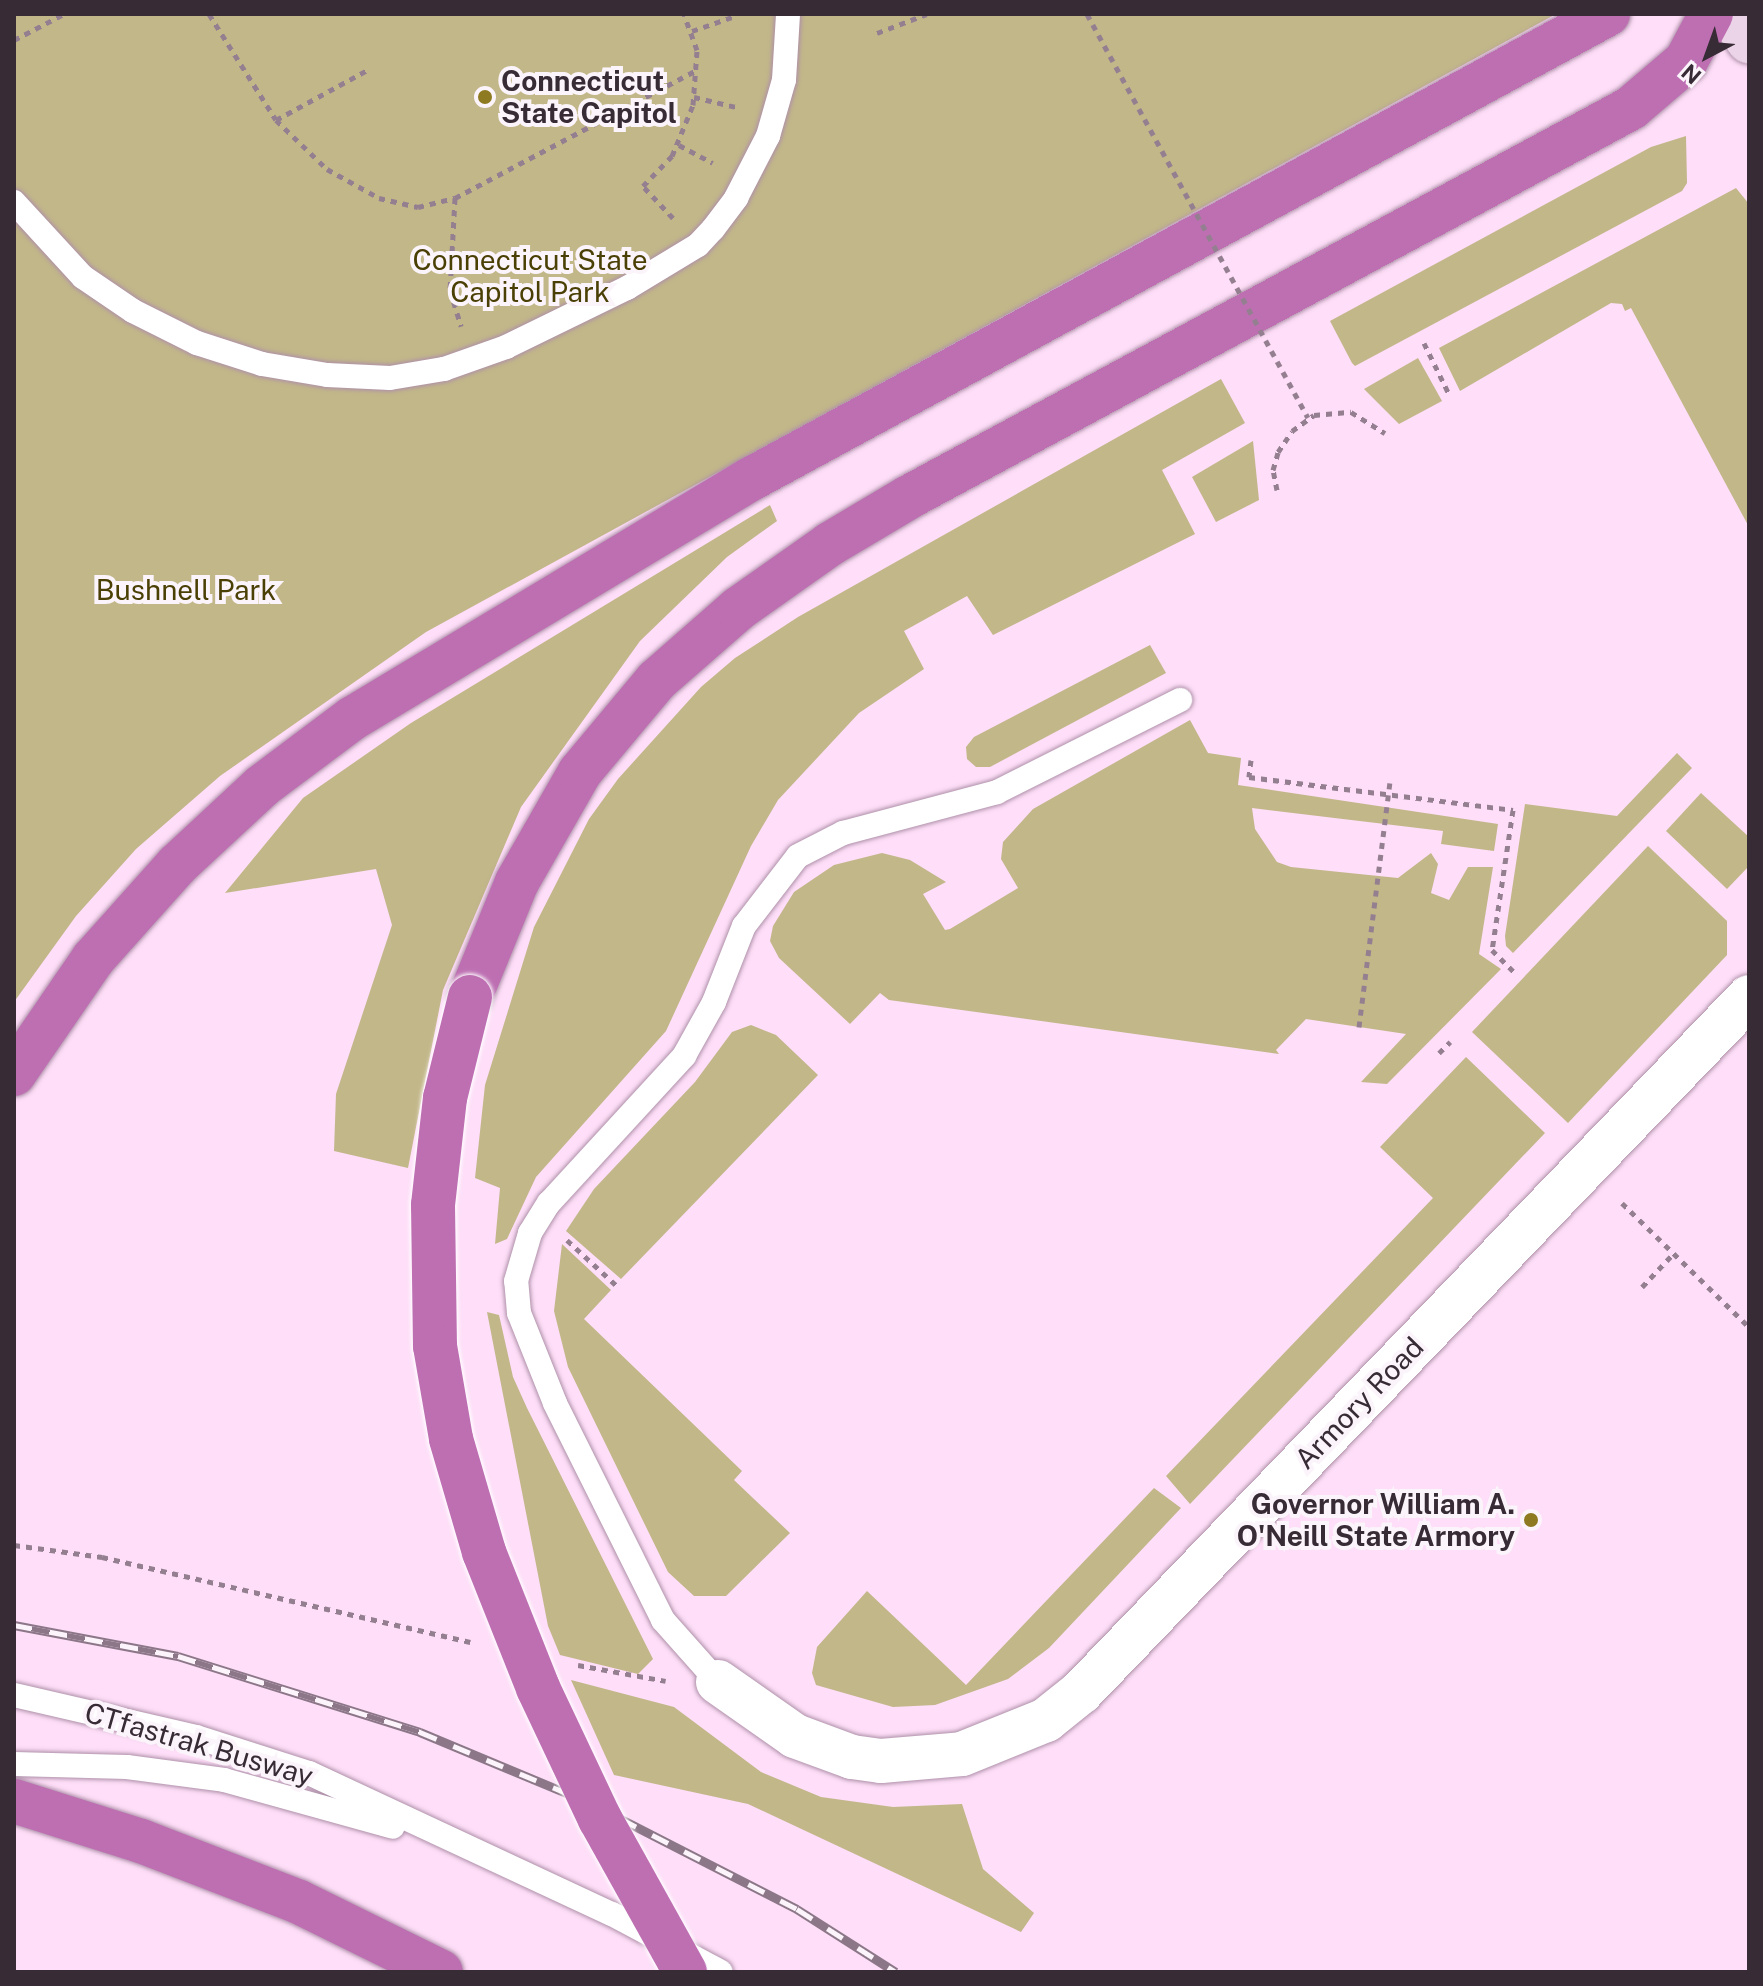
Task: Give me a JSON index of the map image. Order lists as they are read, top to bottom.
{
  "streets": {
    "street": ["Armory Road"],
    "lane": ["CTfastrak Busway"]
  },
  "parks": ["Connecticut State Capitol Park", "Bushnell Park"],
  "places": ["Connecticut State Capitol", "Governor William A. O'Neill State Armory"],
  "north": "bottom left"
}
